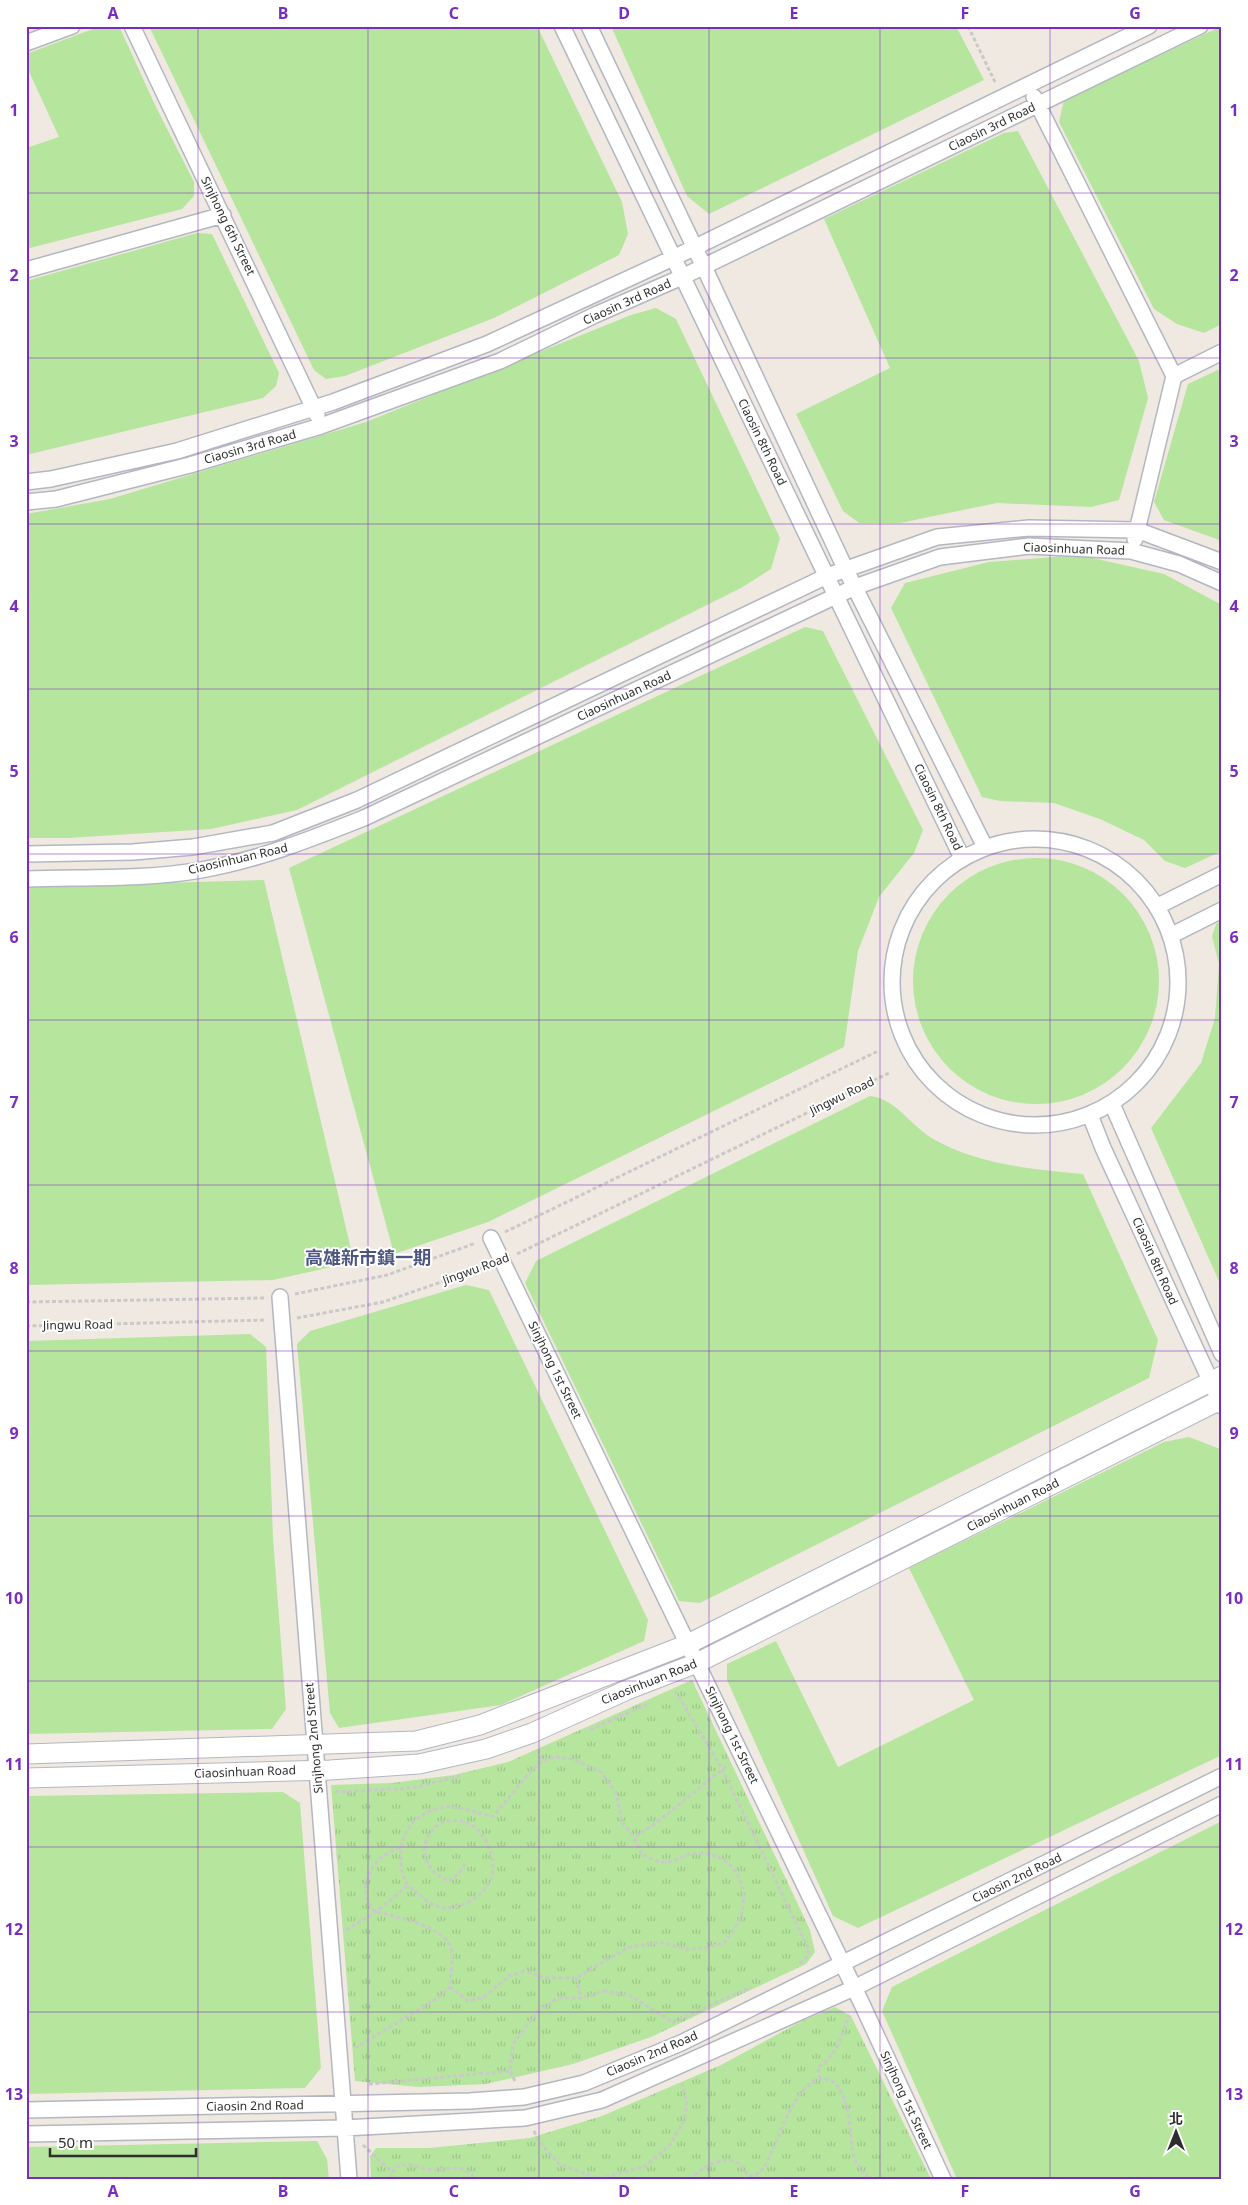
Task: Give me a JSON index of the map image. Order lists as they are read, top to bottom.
{
  "streets": {
    "street": [
      "Ciaosin 3rd Road",
      "Sinjhong 6th Street",
      "Ciaosin 8th Road",
      "Ciaosinhuan Road",
      "Sinjhong 1st Street",
      "Sinjhong 2nd Street",
      "Ciaosin 2nd Road"
    ],
    "path": ["Jingwu Road"]
  },
  "crossings": [
    ["Ciaosin 3rd Road", "Sinjhong 6th Street"],
    ["Ciaosin 3rd Road", "Ciaosin 8th Road"],
    ["Ciaosin 8th Road", "Ciaosinhuan Road"],
    ["Ciaosinhuan Road", "Sinjhong 1st Street"],
    ["Ciaosinhuan Road", "Sinjhong 2nd Street"],
    ["Jingwu Road", "Sinjhong 1st Street"],
    ["Jingwu Road", "Sinjhong 2nd Street"],
    ["Sinjhong 1st Street", "Ciaosin 2nd Road"],
    ["Sinjhong 2nd Street", "Ciaosin 2nd Road"]
  ],
  "districts": ["高雄新市鎮一期"],
  "scale_bar": "50 m",
  "north": "top",
  "grid": {
    "columns": [
      "A",
      "B",
      "C",
      "D",
      "E",
      "F",
      "G"
    ],
    "rows": [
      "1",
      "2",
      "3",
      "4",
      "5",
      "6",
      "7",
      "8",
      "9",
      "10",
      "11",
      "12",
      "13"
    ]
  }
}
